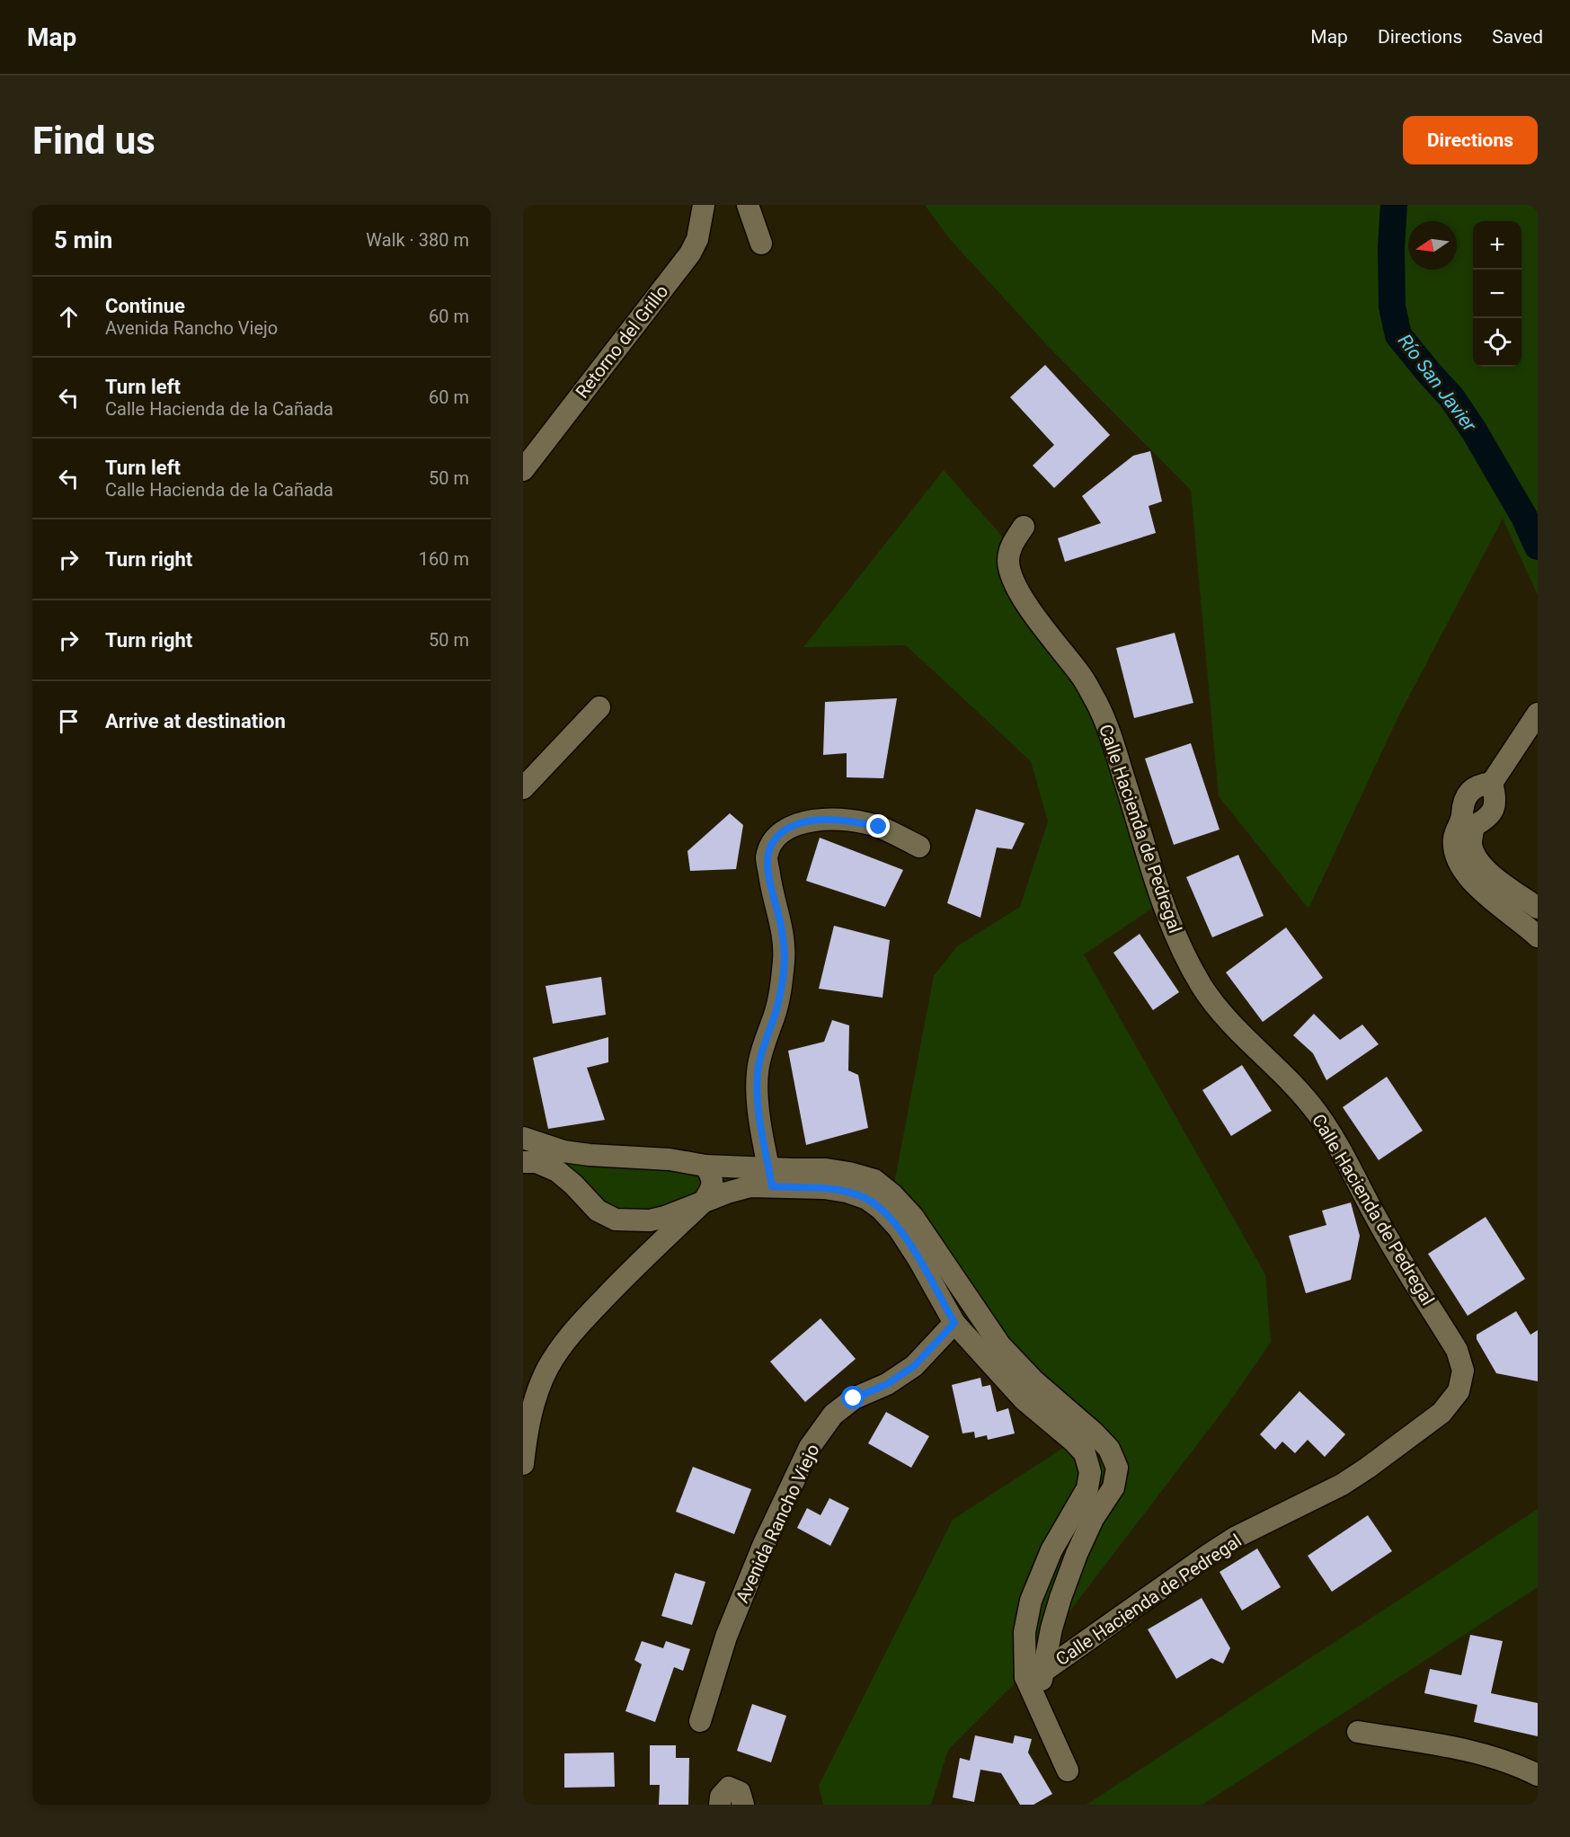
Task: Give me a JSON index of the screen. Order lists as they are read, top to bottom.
{
  "streets": {
    "street": ["Retorno del Grillo", "Calle Hacienda de Pedregal", "Avenida Rancho Viejo"]
  },
  "water": ["Río San Javier"],
  "north": "left",
  "page": {
    "header": "Map",
    "nav": ["Map", "Directions", "Saved"],
    "buttons": "Directions",
    "title": "Find us",
    "heading": ["5 min", "Walk · 380 m"],
    "map_buttons": ["+", "−"],
    "list": [
      ["Continue", "Avenida Rancho Viejo", "60 m"],
      ["Turn left", "Calle Hacienda de la Cañada", "60 m"],
      ["Turn left", "Calle Hacienda de la Cañada", "50 m"],
      ["Turn right", "160 m"],
      ["Turn right", "50 m"],
      "Arrive at destination"
    ]
  }
}
